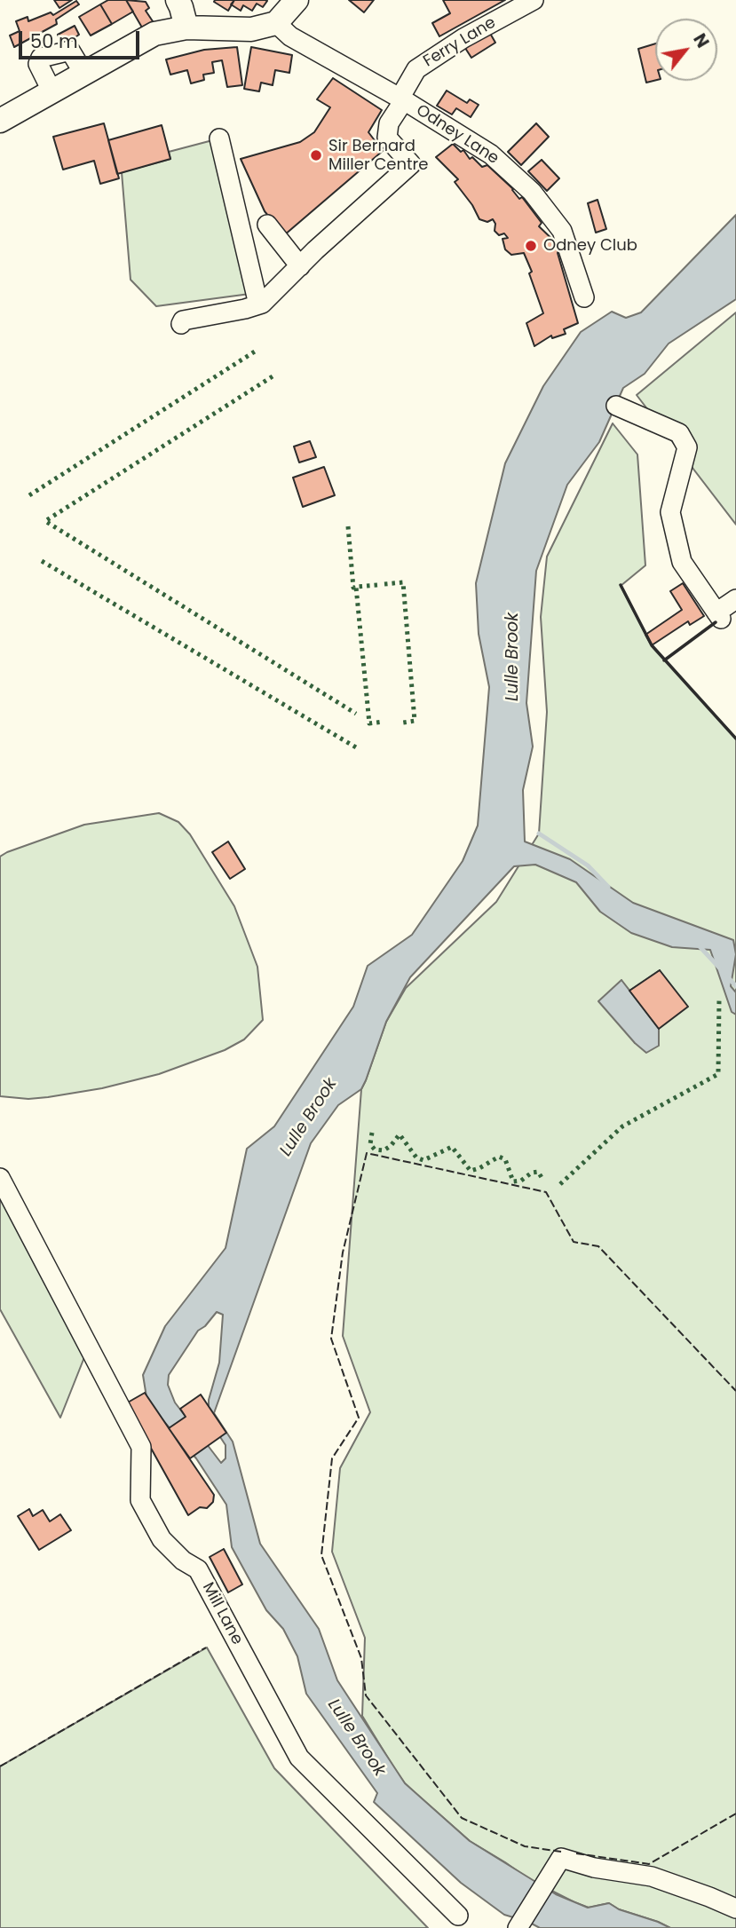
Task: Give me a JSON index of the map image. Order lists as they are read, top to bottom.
{
  "streets": {
    "street": ["Ferry Lane", "Odney Lane", "Mill Lane"]
  },
  "crossings": [
    ["Ferry Lane", "Odney Lane"]
  ],
  "water": ["Lulle Brook"],
  "places": ["Sir Bernard Miller Centre", "Odney Club"],
  "scale_bar": "50 m",
  "north": "top right"
}
